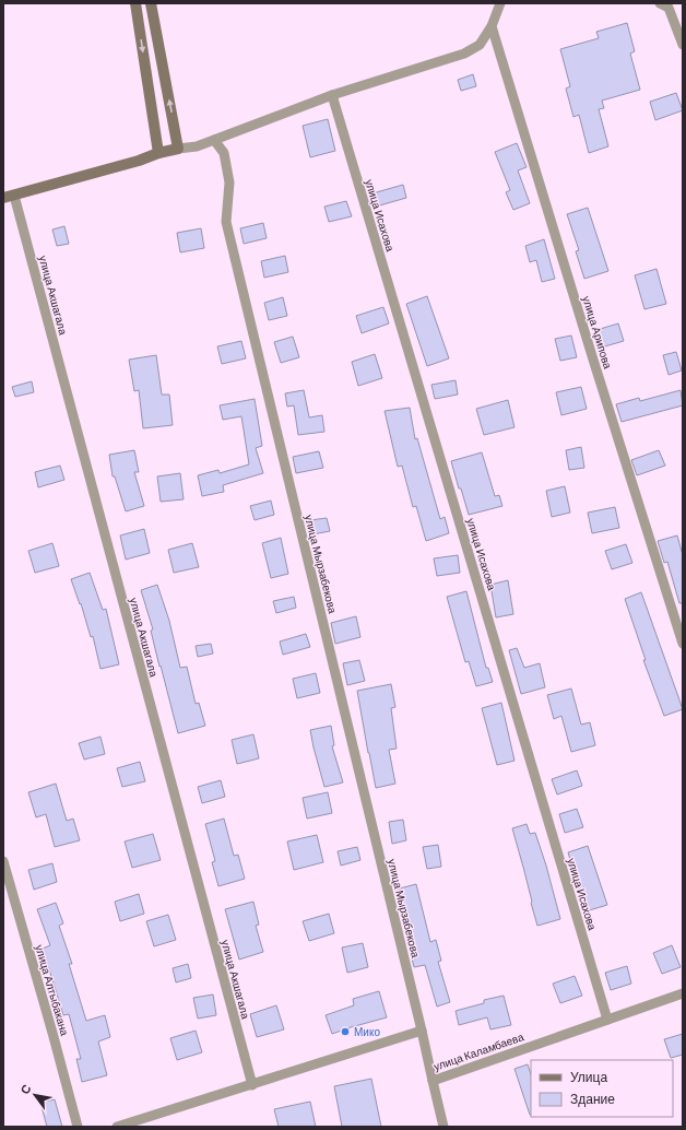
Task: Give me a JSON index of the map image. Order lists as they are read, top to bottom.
{
  "streets": {
    "street": [
      "улица Исахова",
      "улица Акшагала",
      "улица Арипова",
      "улица Мырзабекова",
      "улица Алтыбакана",
      "улица Каламбаева"
    ]
  },
  "crossings": [
    ["улица Исахова", "улица Каламбаева"],
    ["улица Мырзабекова", "улица Каламбаева"]
  ],
  "places": ["Мико"],
  "legend": ["Улица", "Здание"],
  "north": "top left"
}
